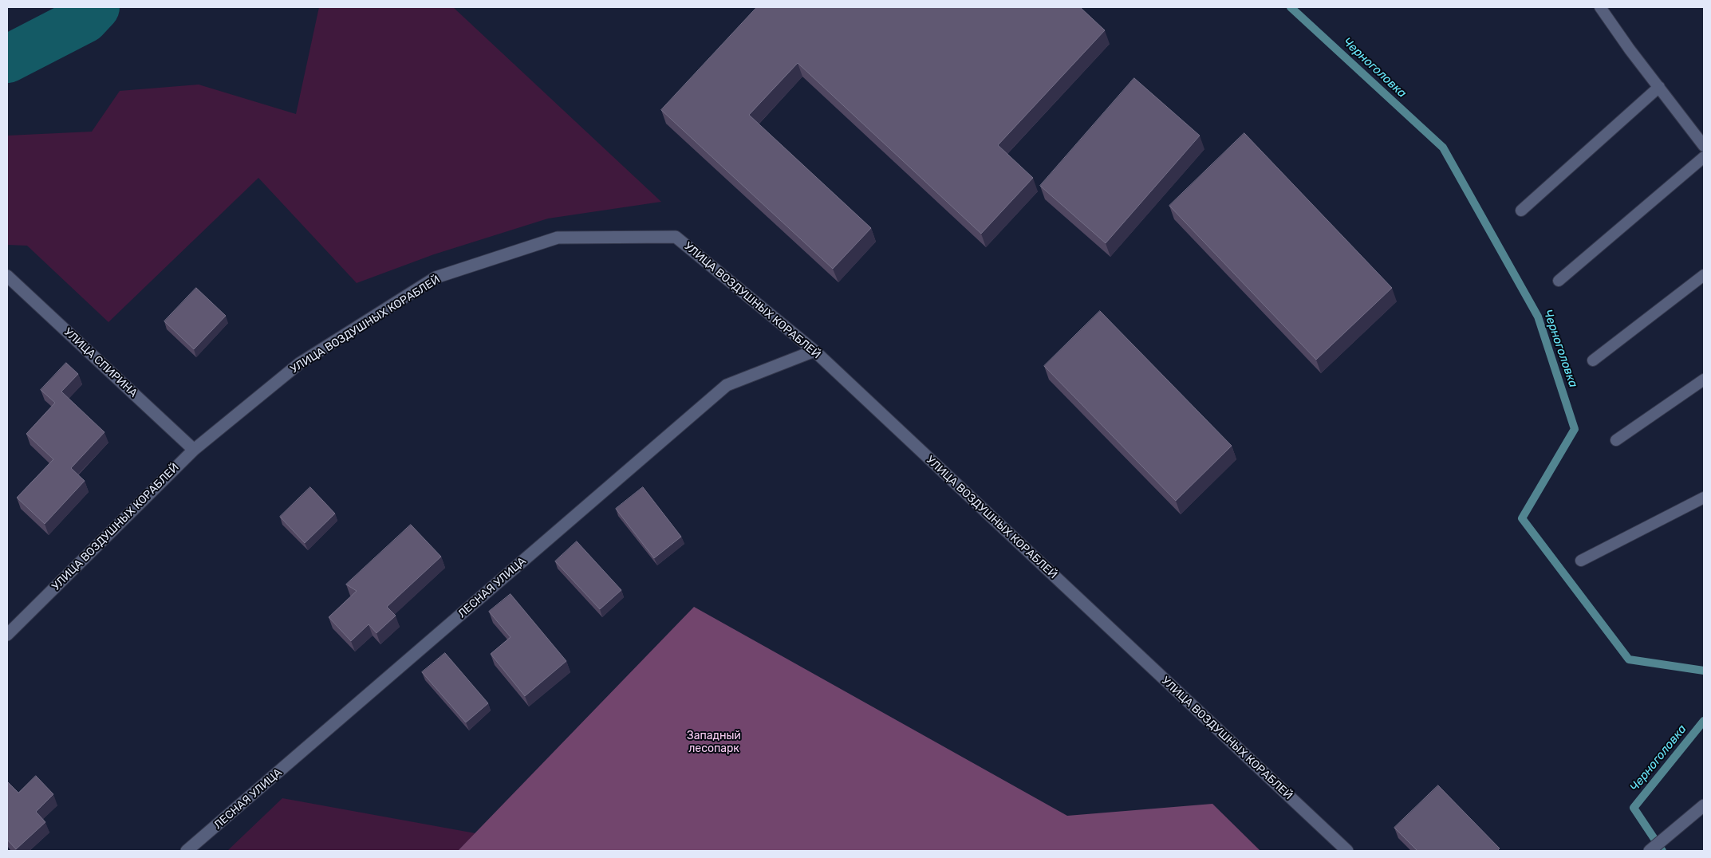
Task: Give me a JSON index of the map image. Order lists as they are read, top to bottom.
{
  "streets": {
    "street": ["УЛИЦА ВОЗДУШНЫХ КОРАБЛЕЙ", "УЛИЦА СПИРИНА", "ЛЕСНАЯ УЛИЦА"]
  },
  "crossings": [
    ["УЛИЦА ВОЗДУШНЫХ КОРАБЛЕЙ", "УЛИЦА СПИРИНА"],
    ["УЛИЦА ВОЗДУШНЫХ КОРАБЛЕЙ", "ЛЕСНАЯ УЛИЦА"]
  ],
  "water": ["Черноголовка"],
  "parks": ["Западный лесопарк"]
}
